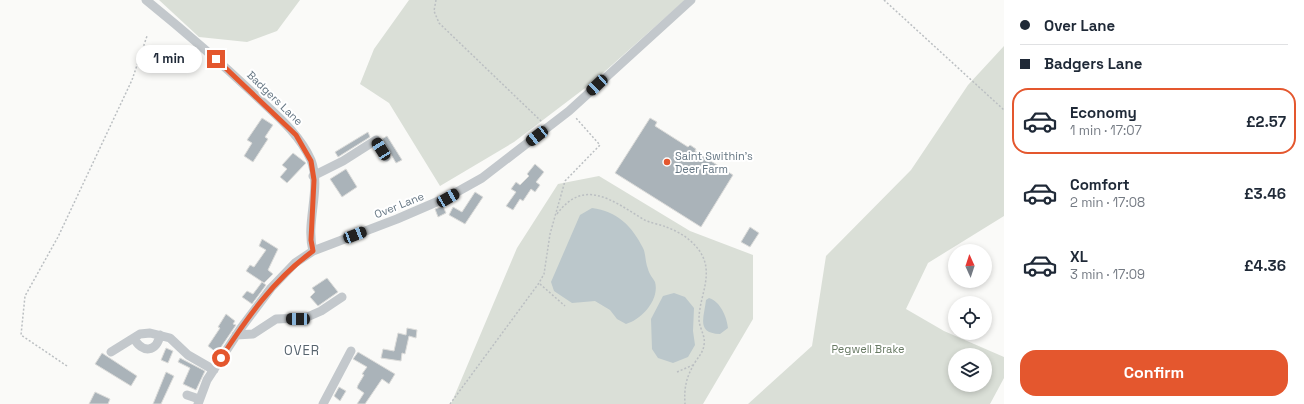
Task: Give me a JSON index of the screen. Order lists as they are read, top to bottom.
{
  "streets": {
    "street": ["Badgers Lane", "Over Lane"]
  },
  "crossings": [
    ["Badgers Lane", "Over Lane"]
  ],
  "districts": ["OVER"],
  "parks": ["Pegwell Brake"],
  "places": ["Saint Swithin's Deer Farm"],
  "north": "top",
  "page": {
    "banner": ["Over Lane", "Badgers Lane"],
    "bubble": "1 min",
    "list": [
      {
        "name": "Economy",
        "note": "1 min · 17:07",
        "value": "£2.57"
      },
      {
        "name": "Comfort",
        "note": "2 min · 17:08",
        "value": "£3.46"
      },
      {
        "name": "XL",
        "note": "3 min · 17:09",
        "value": "£4.36"
      }
    ],
    "buttons": "Confirm"
  }
}
